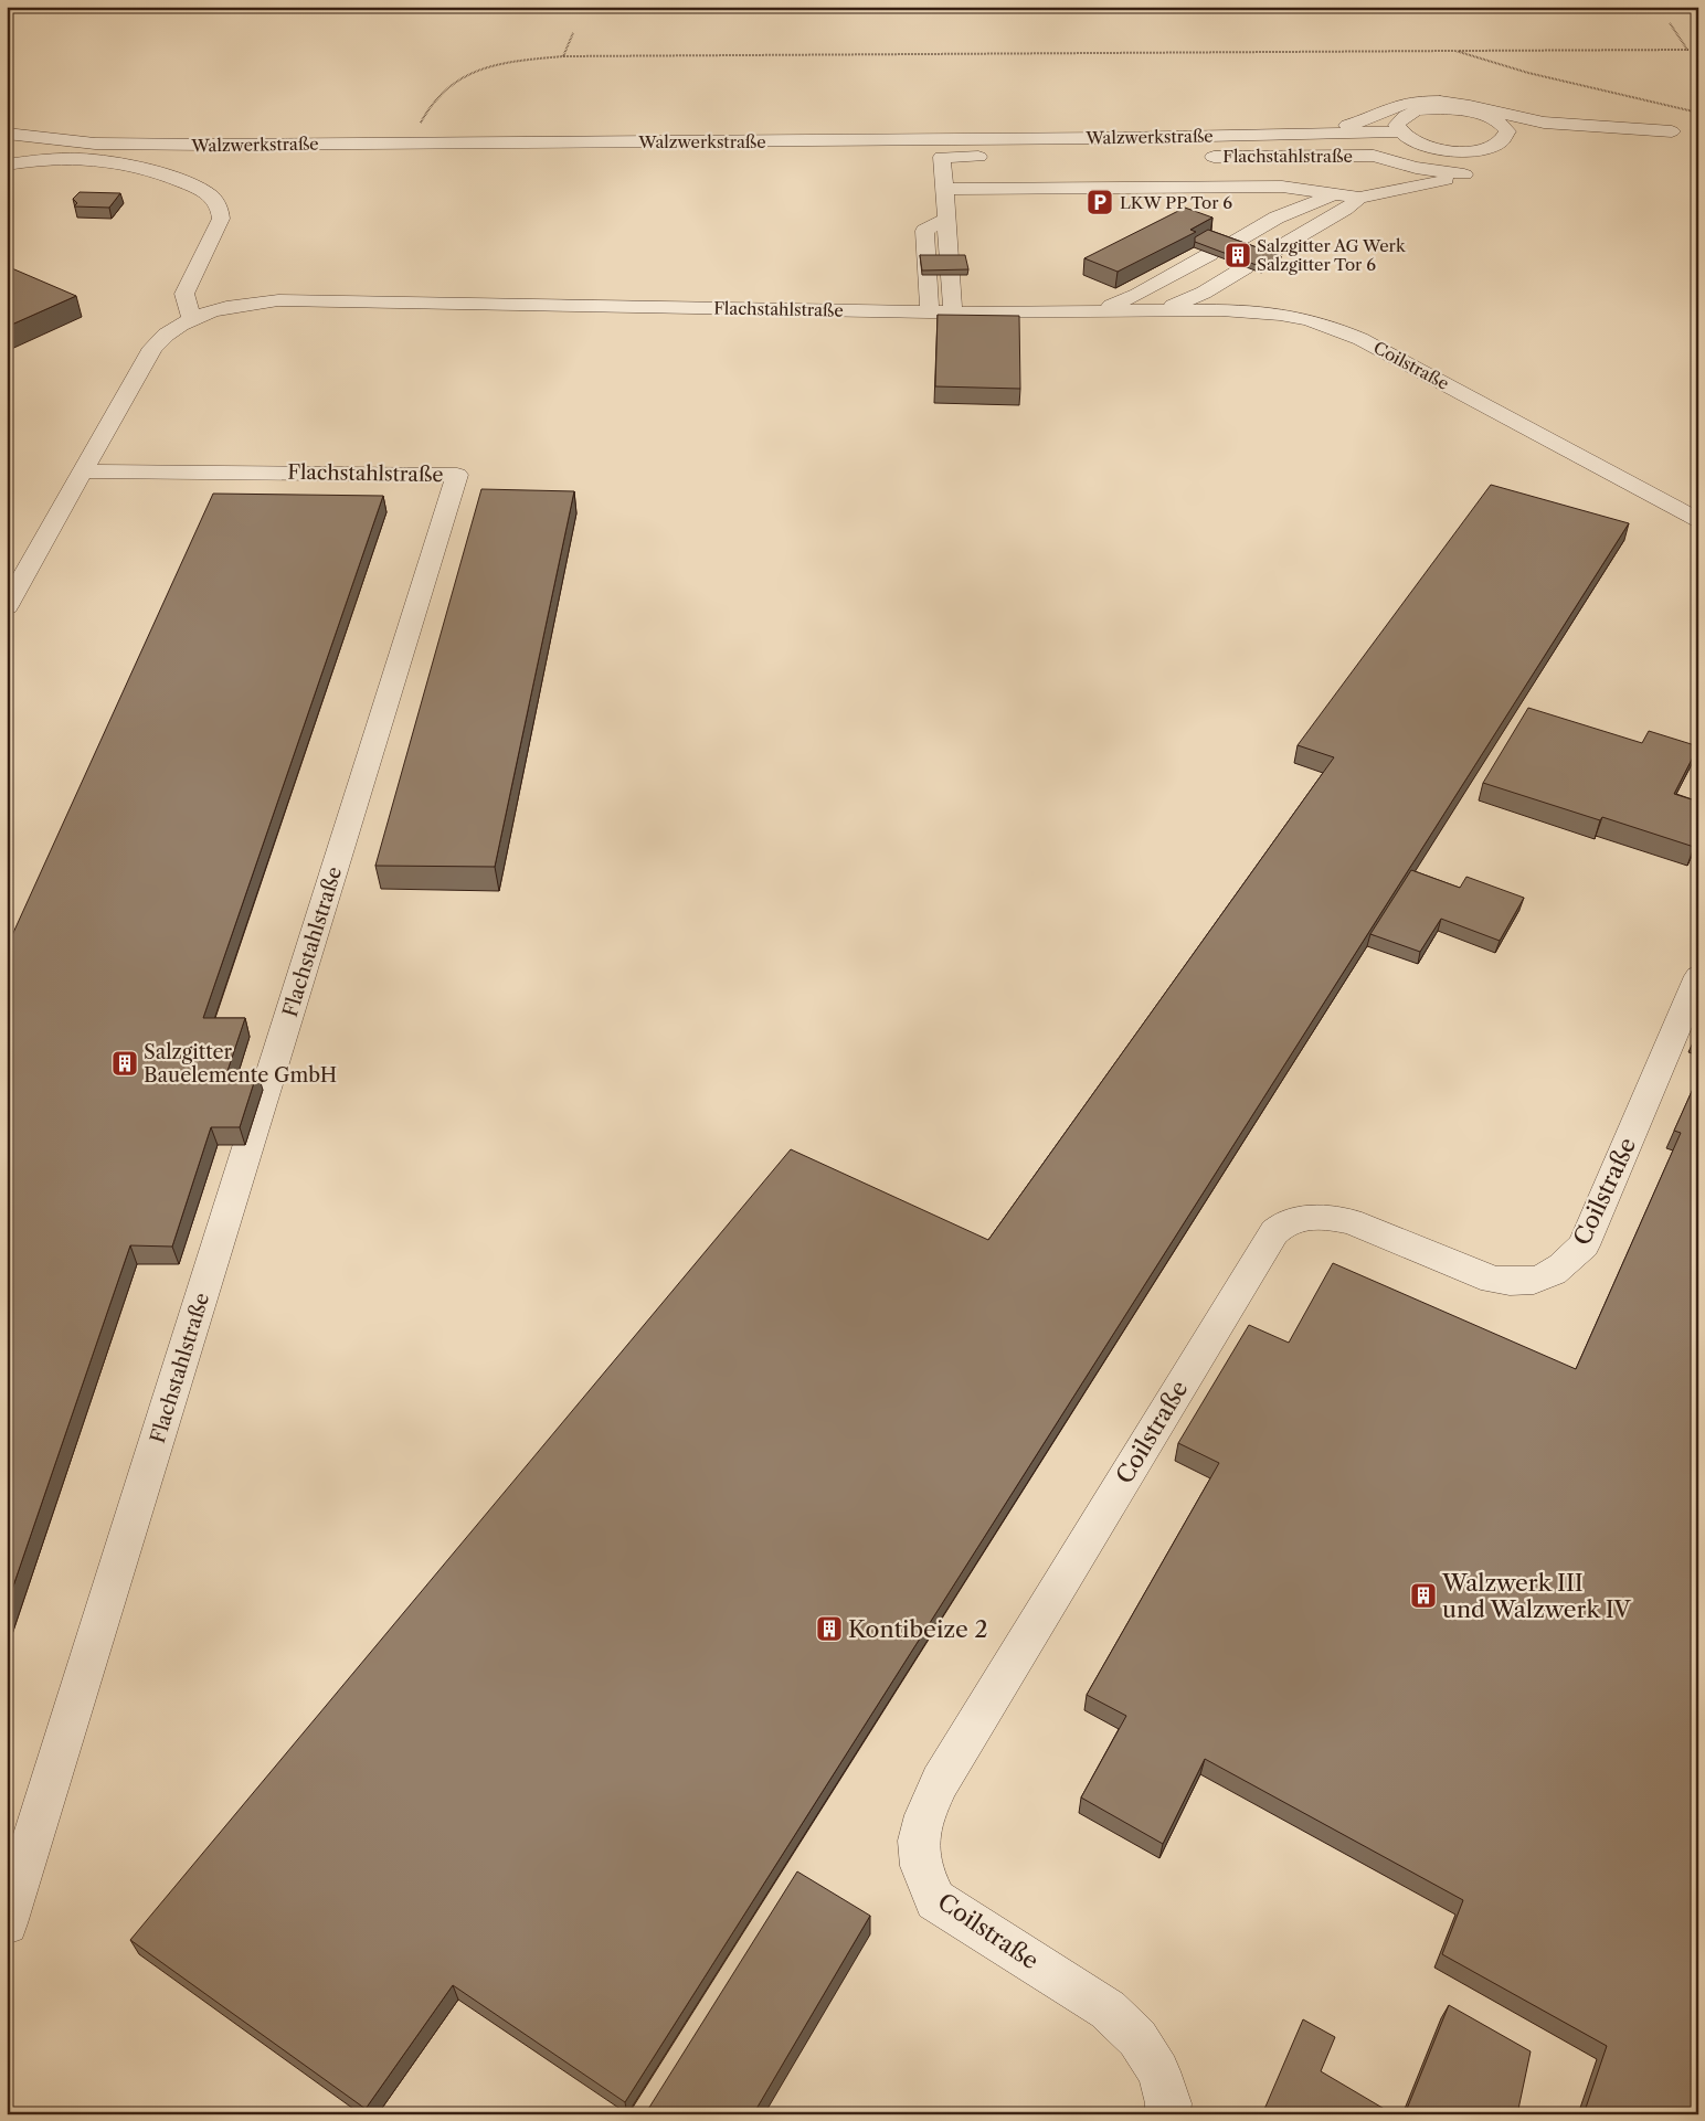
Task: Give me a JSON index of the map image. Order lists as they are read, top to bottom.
{
  "streets": {
    "street": ["Walzwerkstraße", "Flachstahlstraße", "Coilstraße"]
  },
  "crossings": [
    ["Flachstahlstraße", "Coilstraße"]
  ],
  "places": {
    "parking": ["LKW PP Tor 6"],
    "building": [
      "Salzgitter AG Werk Salzgitter Tor 6",
      "Salzgitter Bauelemente GmbH",
      "Walzwerk III und Walzwerk IV",
      "Kontibeize 2"
    ]
  }
}
